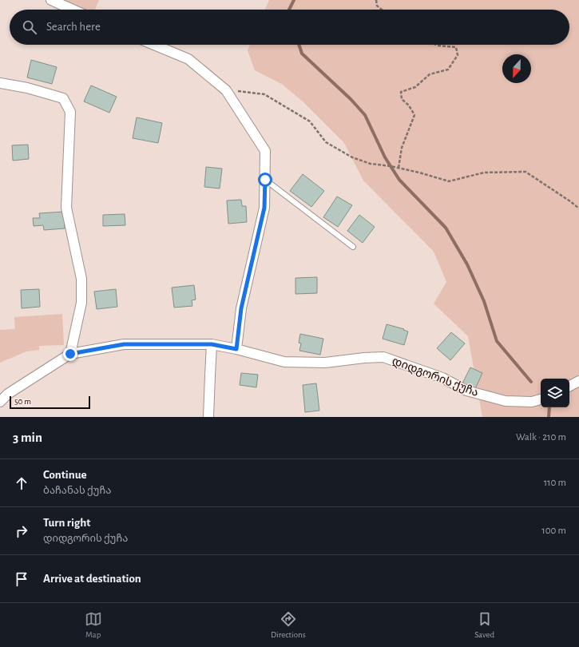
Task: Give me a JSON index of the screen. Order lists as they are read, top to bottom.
{
  "streets": {
    "street": ["დიდგორის ქუჩა"]
  },
  "scale_bar": "50 m",
  "north": "bottom",
  "page": {
    "search": "Search here",
    "scale": "50 m",
    "heading": ["3 min", "Walk · 210 m"],
    "list": [
      ["Continue", "ბაჩანას ქუჩა", "110 m"],
      ["Turn right", "დიდგორის ქუჩა", "100 m"],
      "Arrive at destination"
    ],
    "nav": ["Map", "Directions", "Saved"]
  }
}
